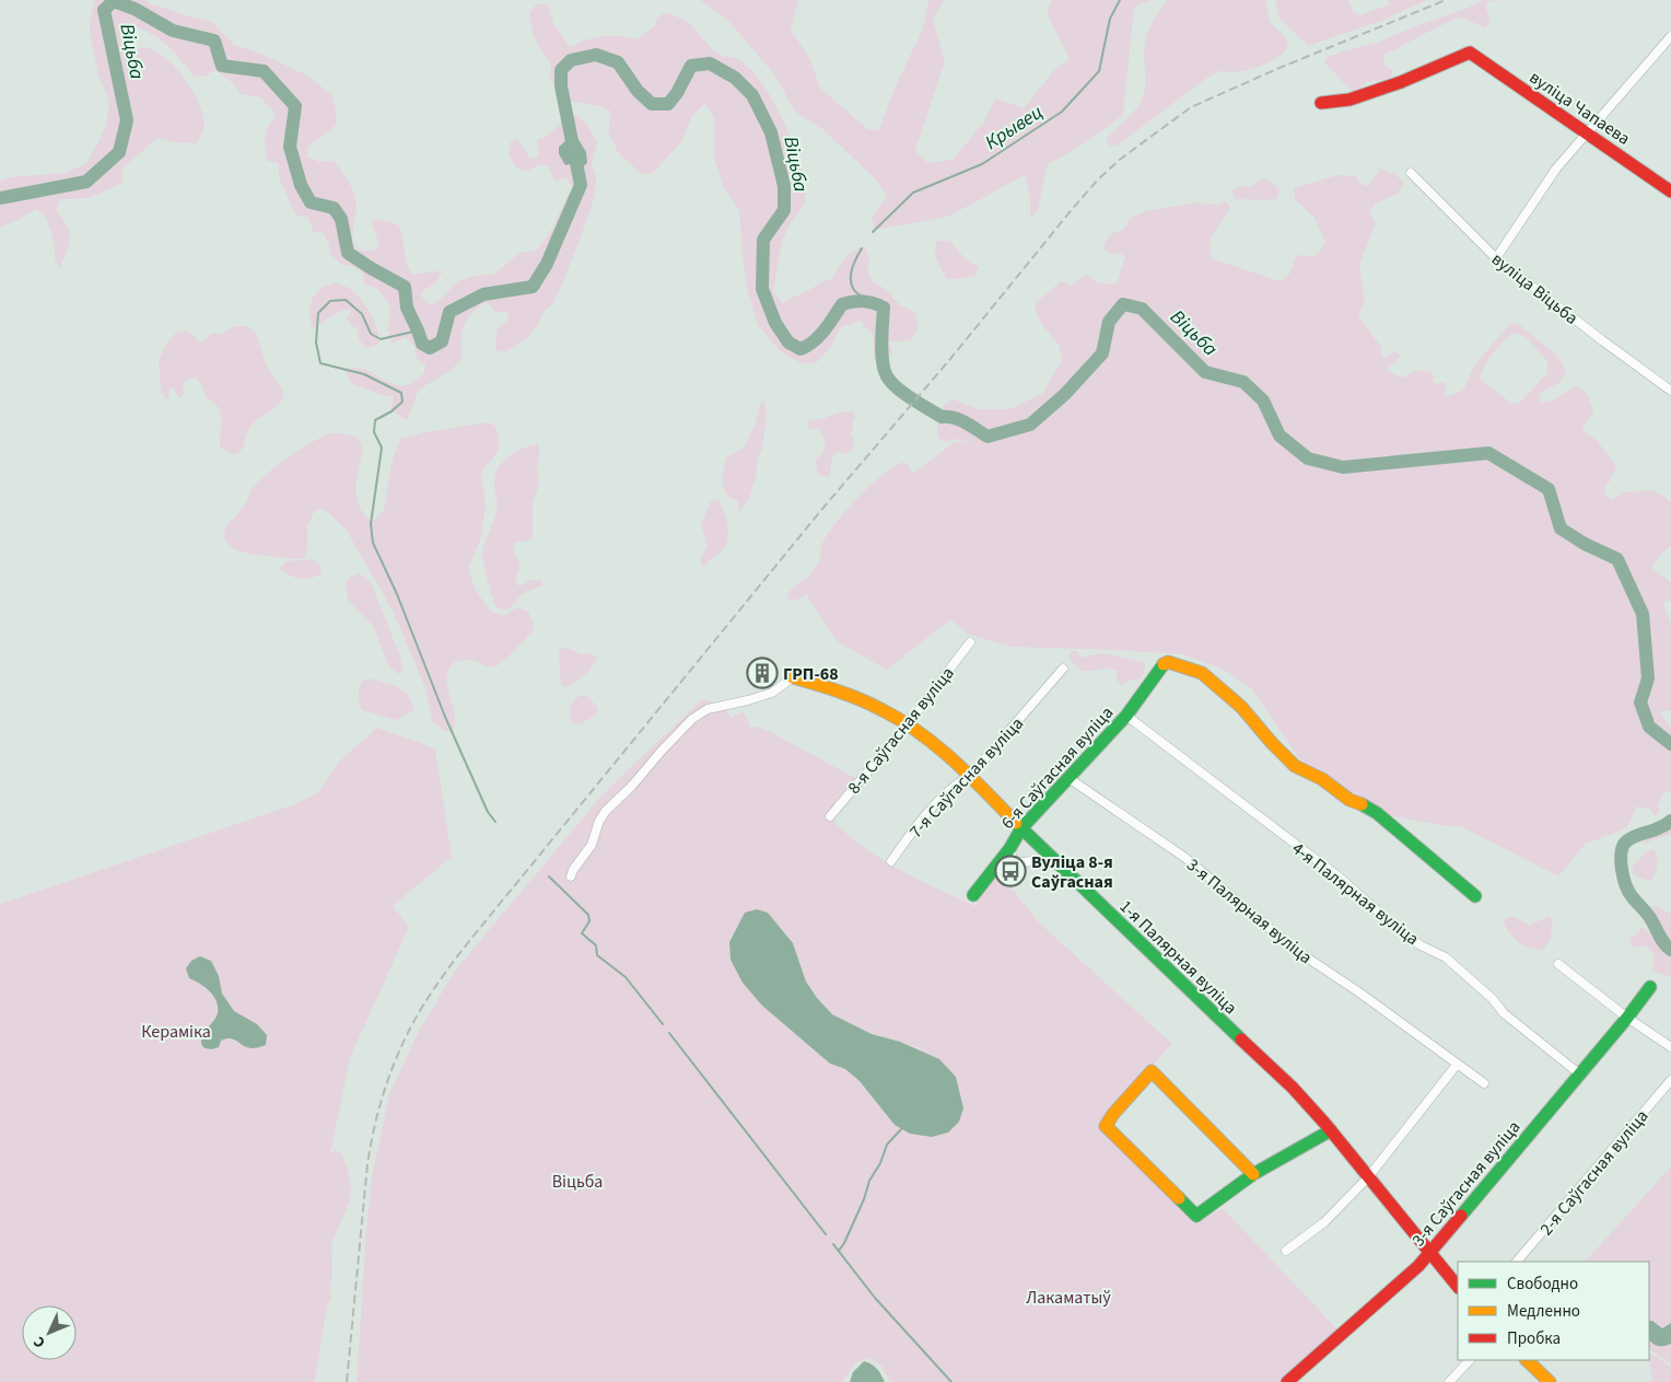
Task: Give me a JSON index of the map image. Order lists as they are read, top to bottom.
{
  "streets": {
    "street": [
      "вуліца Чапаева",
      "вуліца Віцьба",
      "8-я Саўгасная вуліца",
      "6-я Саўгасная вуліца",
      "7-я Саўгасная вуліца",
      "4-я Палярная вуліца",
      "3-я Палярная вуліца",
      "1-я Палярная вуліца",
      "2-я Саўгасная вуліца",
      "3-я Саўгасная вуліца"
    ]
  },
  "crossings": [
    ["8-я Саўгасная вуліца", "1-я Палярная вуліца"],
    ["6-я Саўгасная вуліца", "4-я Палярная вуліца"],
    ["6-я Саўгасная вуліца", "3-я Палярная вуліца"],
    ["6-я Саўгасная вуліца", "1-я Палярная вуліца"],
    ["7-я Саўгасная вуліца", "1-я Палярная вуліца"],
    ["4-я Палярная вуліца", "3-я Саўгасная вуліца"],
    ["1-я Палярная вуліца", "3-я Саўгасная вуліца"]
  ],
  "water": ["Віцьба", "Крывец"],
  "parks": ["Кераміка", "Віцьба", "Лакаматыў"],
  "places": {
    "building": ["ГРП-68"],
    "bus stop": ["Вуліца 8-я Саўгасная"]
  },
  "legend": ["Свободно", "Медленно", "Пробка"],
  "north": "bottom left"
}
